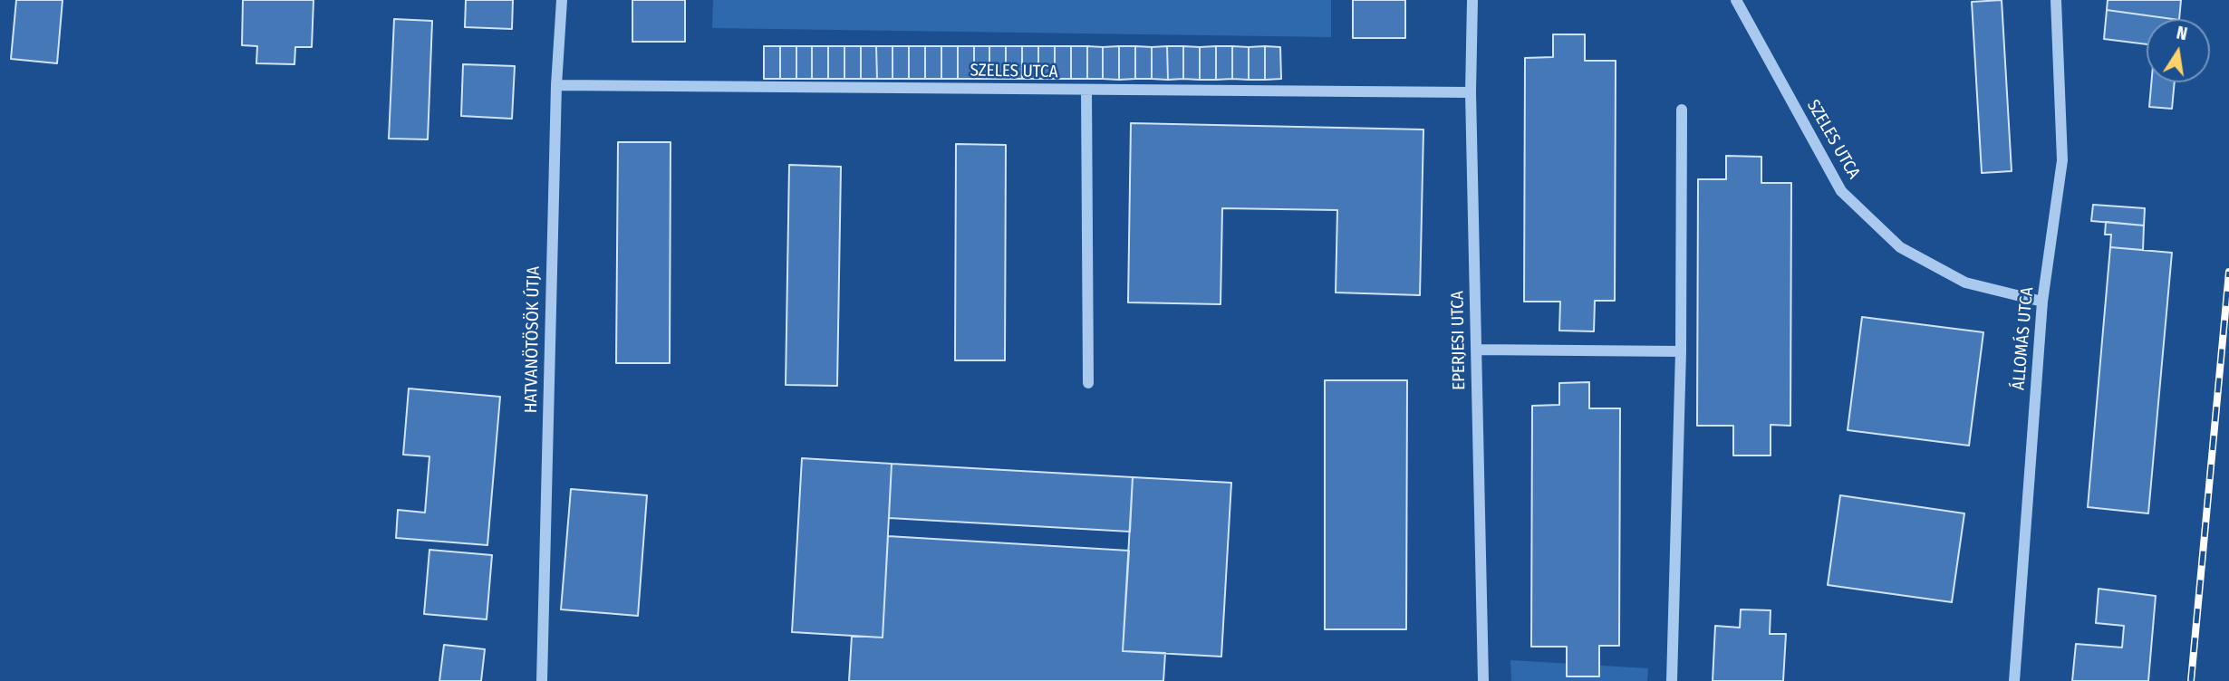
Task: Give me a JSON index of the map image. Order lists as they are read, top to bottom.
{
  "streets": {
    "street": [
      "SZELES UTCA",
      "ÁLLOMÁS UTCA",
      "HATVANÖTÖSÖK ÚTJA",
      "EPERJESI UTCA"
    ]
  },
  "crossings": [
    ["SZELES UTCA", "ÁLLOMÁS UTCA"],
    ["SZELES UTCA", "HATVANÖTÖSÖK ÚTJA"],
    ["SZELES UTCA", "EPERJESI UTCA"]
  ],
  "north": "top"
}
